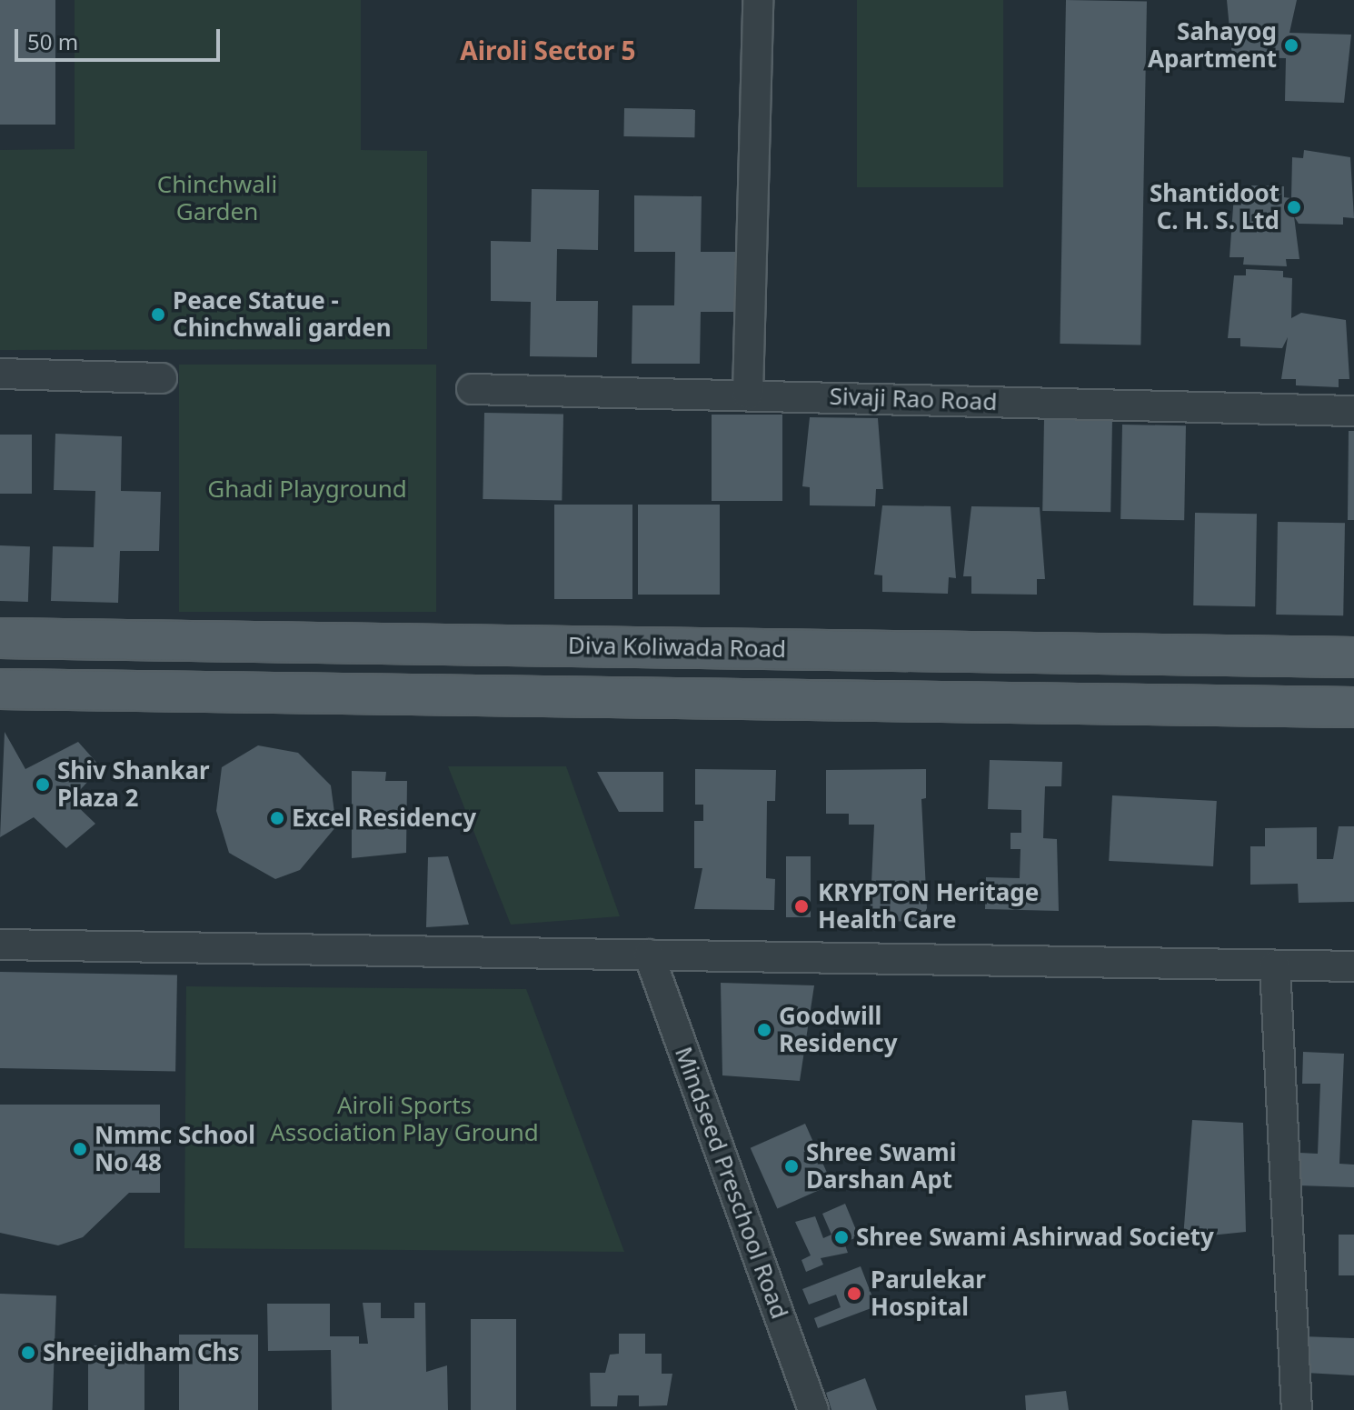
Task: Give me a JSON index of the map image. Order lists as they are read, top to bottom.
{
  "streets": {
    "main road": ["Diva Koliwada Road"],
    "street": ["Sivaji Rao Road", "Mindseed Preschool Road"]
  },
  "districts": ["Airoli Sector 5"],
  "parks": ["Chinchwali Garden", "Ghadi Playground", "Airoli Sports Association Play Ground"],
  "places": [
    "Sahayog Apartment",
    "Shantidoot C. H. S. Ltd",
    "Peace Statue - Chinchwali garden",
    "Shiv Shankar Plaza 2",
    "Excel Residency",
    "KRYPTON Heritage Health Care",
    "Goodwill Residency",
    "Nmmc School No 48",
    "Shree Swami Darshan Apt",
    "Shree Swami Ashirwad Society",
    "Parulekar Hospital",
    "Shreejidham Chs"
  ],
  "scale_bar": "50 m"
}
